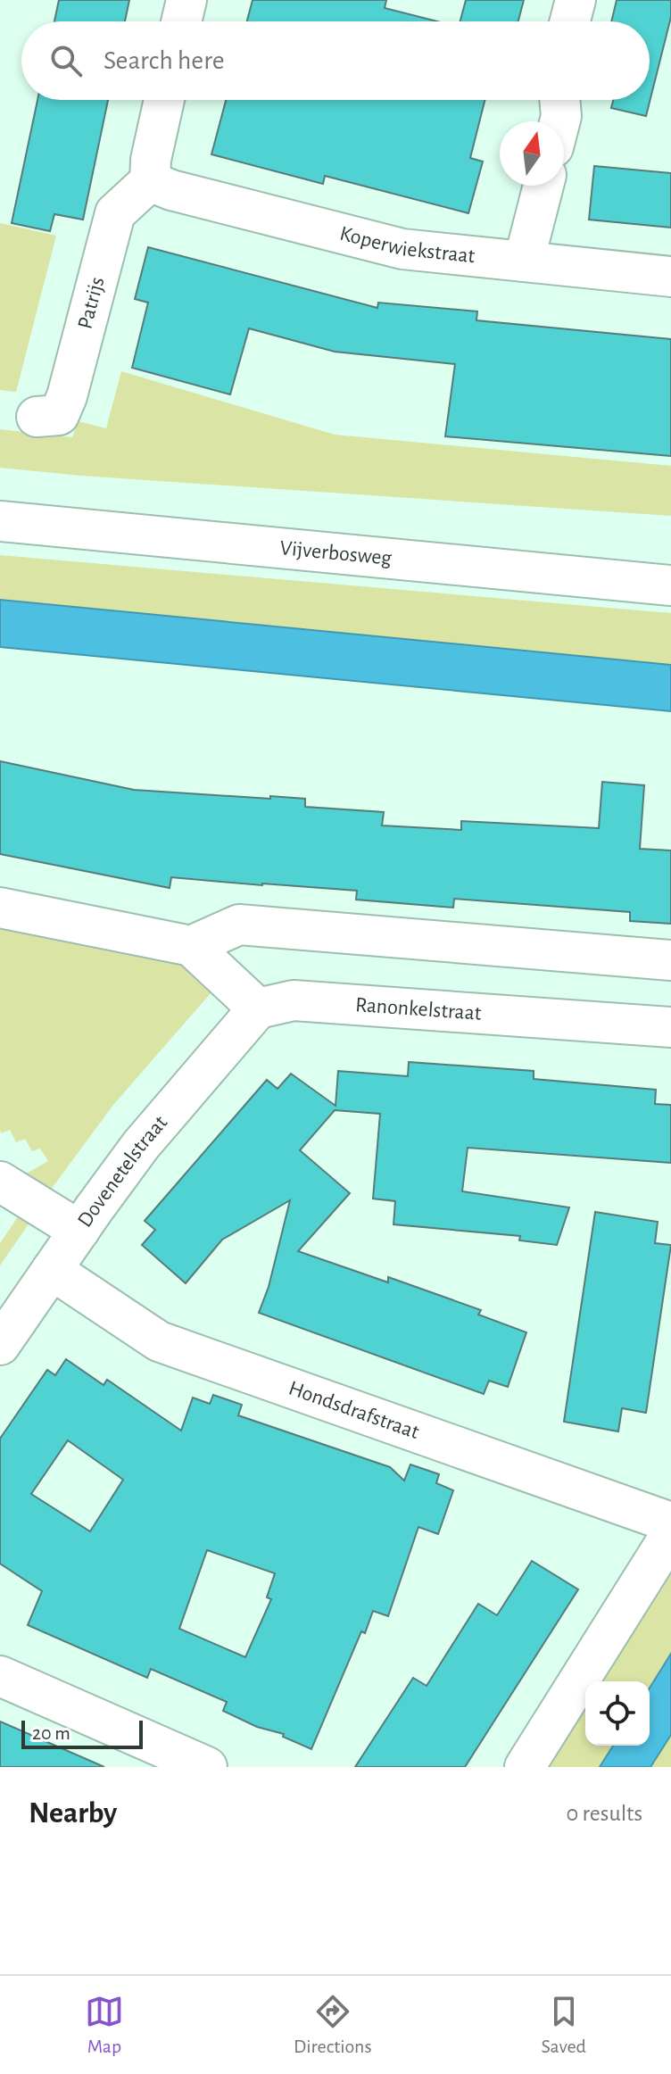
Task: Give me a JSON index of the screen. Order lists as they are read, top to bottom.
{
  "streets": {
    "street": [
      "Koperwiekstraat",
      "Patrijs",
      "Vijverbosweg",
      "Ranonkelstraat",
      "Dovenetelstraat",
      "Hondsdrafstraat"
    ]
  },
  "crossings": [
    ["Koperwiekstraat", "Patrijs"],
    ["Ranonkelstraat", "Dovenetelstraat"],
    ["Dovenetelstraat", "Hondsdrafstraat"]
  ],
  "scale_bar": "20 m",
  "north": "top",
  "page": {
    "search": "Search here",
    "scale": "20 m",
    "heading": ["Nearby", "0 results"],
    "nav": ["Map", "Directions", "Saved"]
  }
}
